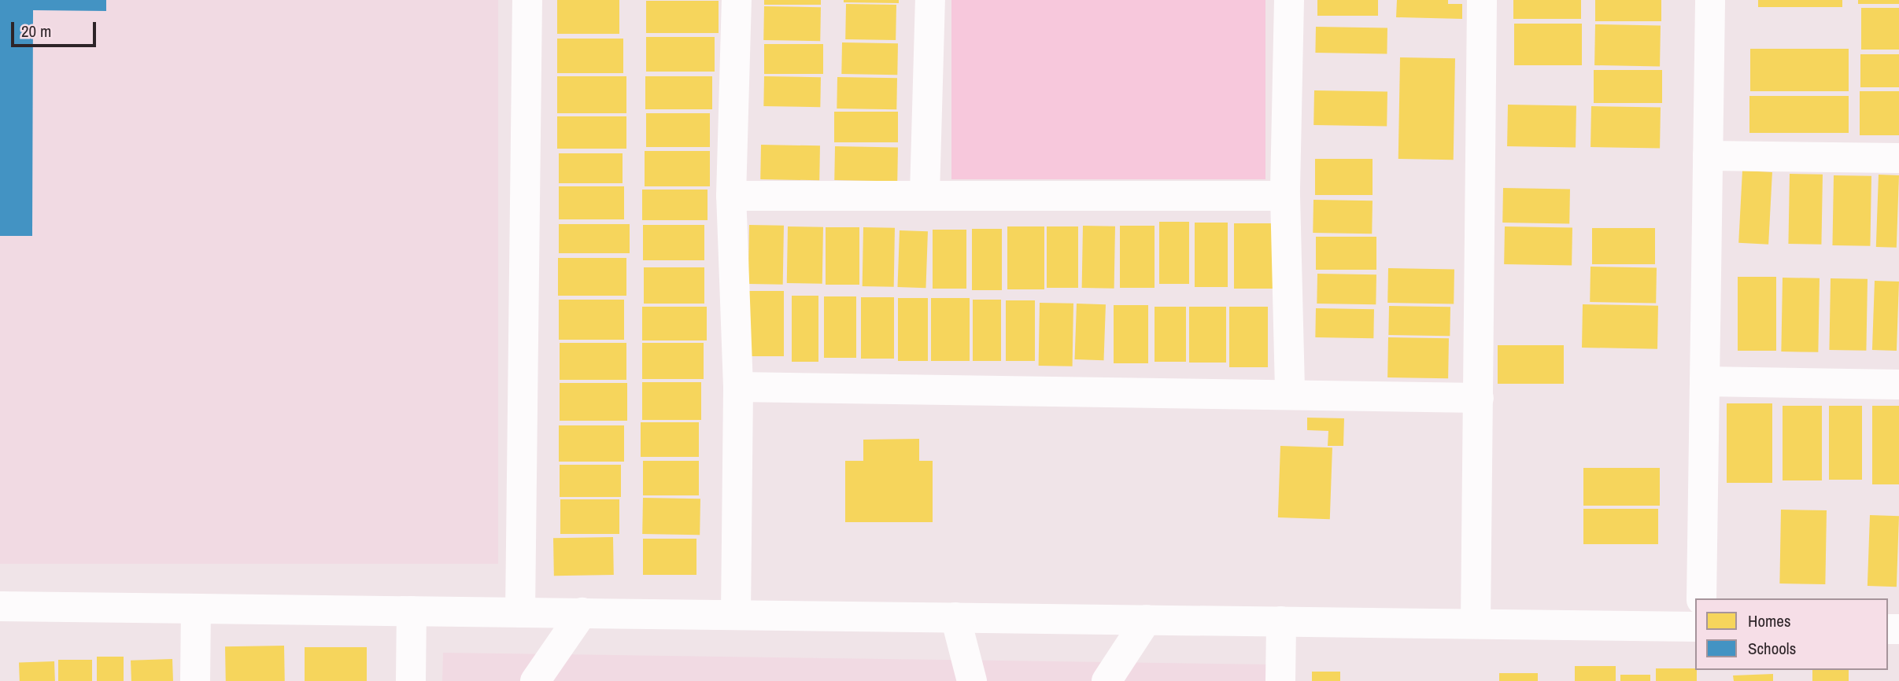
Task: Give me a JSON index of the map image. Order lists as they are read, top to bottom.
{
  "legend": ["Homes", "Schools"],
  "scale_bar": "20 m"
}
